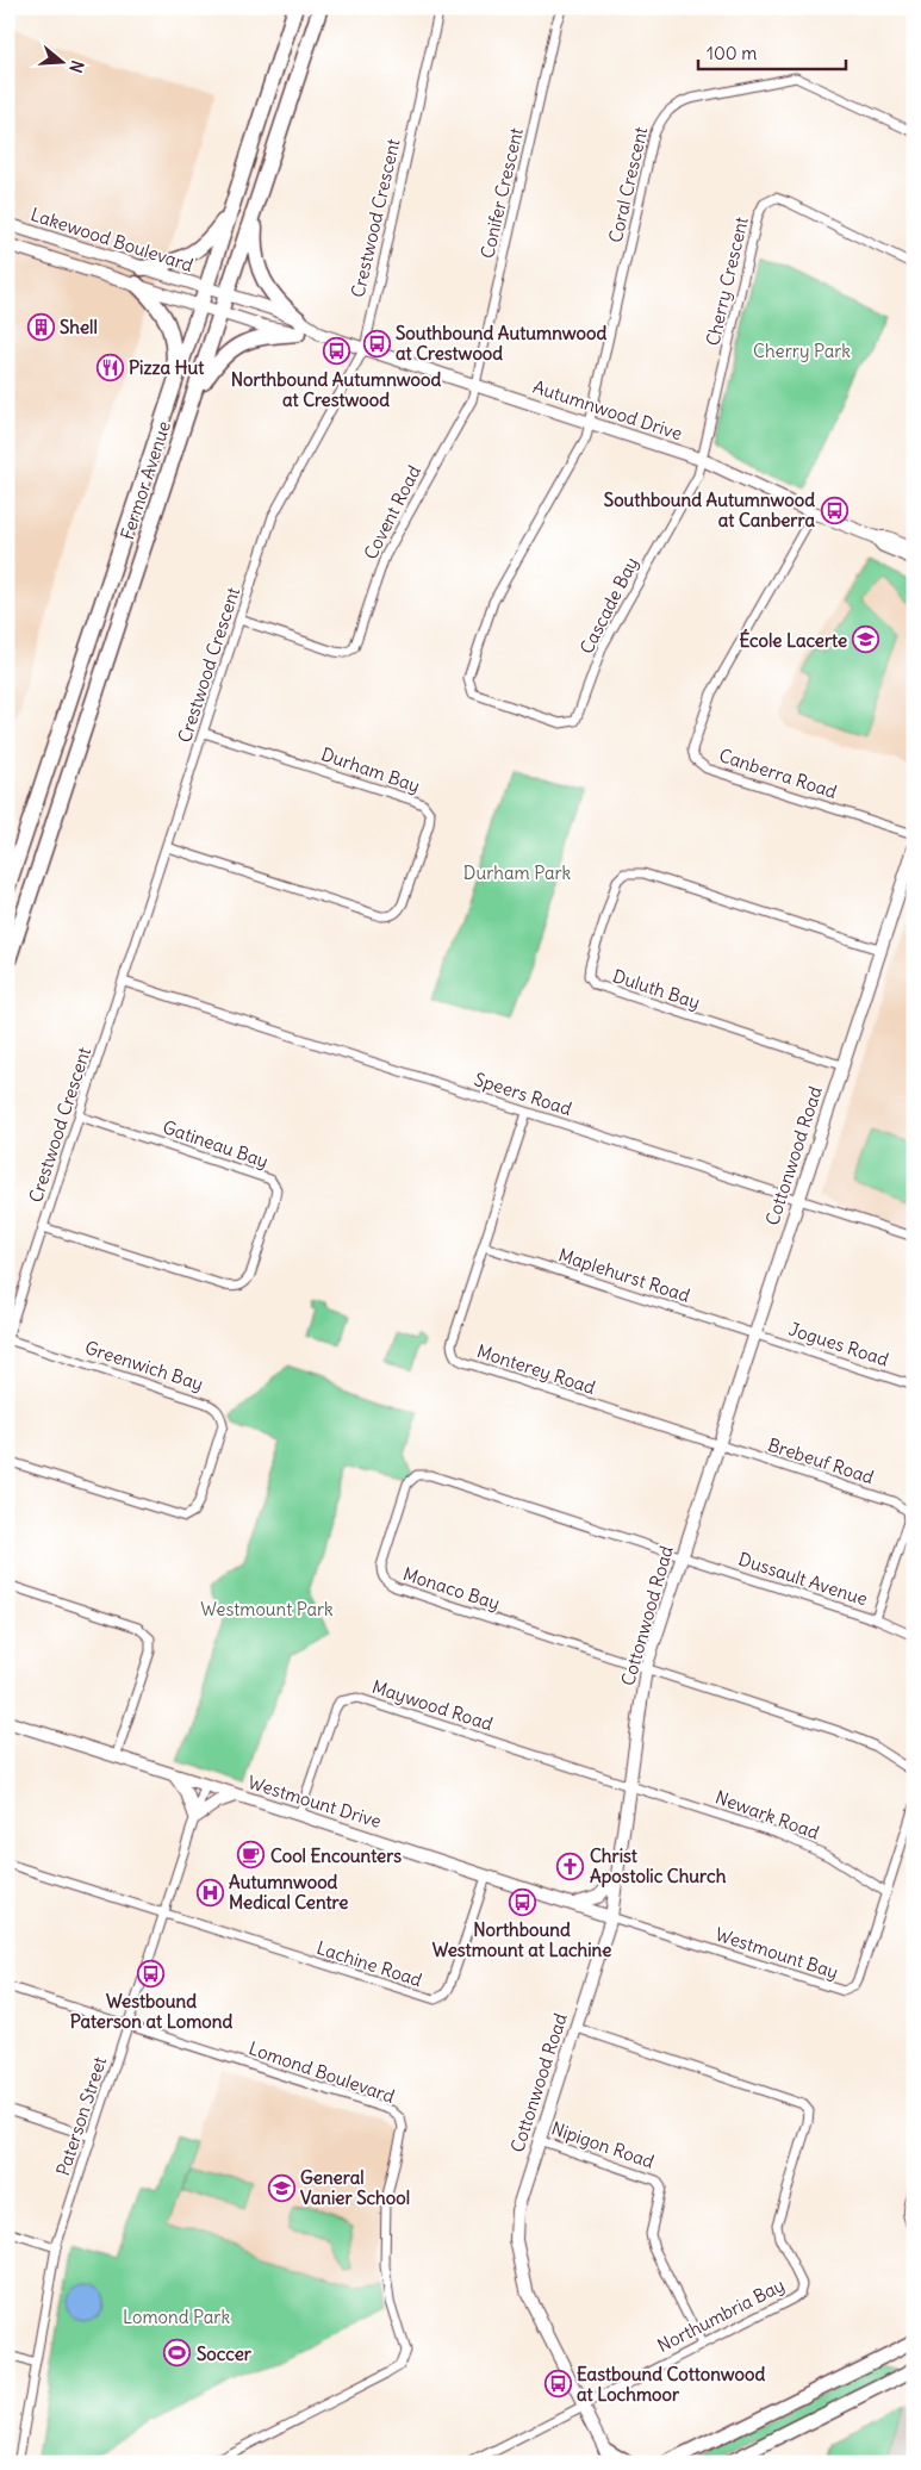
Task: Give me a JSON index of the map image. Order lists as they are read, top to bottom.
{
  "streets": {
    "highway": ["Fermor Avenue"],
    "street": [
      "Coral Crescent",
      "Conifer Crescent",
      "Crestwood Crescent",
      "Lakewood Boulevard",
      "Cherry Crescent",
      "Autumnwood Drive",
      "Covent Road",
      "Cascade Bay",
      "Durham Bay",
      "Canberra Road",
      "Duluth Bay",
      "Speers Road",
      "Gatineau Bay",
      "Cottonwood Road",
      "Maplehurst Road",
      "Jogues Road",
      "Greenwich Bay",
      "Monterey Road",
      "Brebeuf Road",
      "Dussault Avenue",
      "Monaco Bay",
      "Maywood Road",
      "Westmount Drive",
      "Newark Road",
      "Westmount Bay",
      "Lachine Road",
      "Lomond Boulevard",
      "Paterson Street",
      "Nipigon Road",
      "Northumbria Bay"
    ]
  },
  "crossings": [
    ["Coral Crescent", "Autumnwood Drive"],
    ["Coral Crescent", "Cascade Bay"],
    ["Conifer Crescent", "Autumnwood Drive"],
    ["Conifer Crescent", "Covent Road"],
    ["Crestwood Crescent", "Autumnwood Drive"],
    ["Crestwood Crescent", "Covent Road"],
    ["Crestwood Crescent", "Durham Bay"],
    ["Crestwood Crescent", "Speers Road"],
    ["Crestwood Crescent", "Gatineau Bay"],
    ["Crestwood Crescent", "Greenwich Bay"],
    ["Lakewood Boulevard", "Autumnwood Drive"],
    ["Lakewood Boulevard", "Fermor Avenue"],
    ["Cherry Crescent", "Autumnwood Drive"],
    ["Cherry Crescent", "Cascade Bay"],
    ["Autumnwood Drive", "Fermor Avenue"],
    ["Autumnwood Drive", "Covent Road"],
    ["Autumnwood Drive", "Cascade Bay"],
    ["Autumnwood Drive", "Canberra Road"],
    ["Duluth Bay", "Cottonwood Road"],
    ["Speers Road", "Cottonwood Road"],
    ["Speers Road", "Monterey Road"],
    ["Cottonwood Road", "Maplehurst Road"],
    ["Cottonwood Road", "Jogues Road"],
    ["Cottonwood Road", "Monterey Road"],
    ["Cottonwood Road", "Brebeuf Road"],
    ["Cottonwood Road", "Dussault Avenue"],
    ["Cottonwood Road", "Monaco Bay"],
    ["Cottonwood Road", "Maywood Road"],
    ["Cottonwood Road", "Westmount Drive"],
    ["Cottonwood Road", "Newark Road"],
    ["Cottonwood Road", "Westmount Bay"],
    ["Cottonwood Road", "Nipigon Road"],
    ["Cottonwood Road", "Northumbria Bay"],
    ["Maplehurst Road", "Jogues Road"],
    ["Maplehurst Road", "Monterey Road"],
    ["Monterey Road", "Brebeuf Road"],
    ["Brebeuf Road", "Dussault Avenue"],
    ["Dussault Avenue", "Monaco Bay"],
    ["Maywood Road", "Westmount Drive"],
    ["Maywood Road", "Newark Road"],
    ["Westmount Drive", "Westmount Bay"],
    ["Westmount Drive", "Lachine Road"],
    ["Westmount Drive", "Paterson Street"],
    ["Newark Road", "Westmount Bay"],
    ["Lachine Road", "Paterson Street"],
    ["Lomond Boulevard", "Paterson Street"],
    ["Nipigon Road", "Northumbria Bay"]
  ],
  "parks": [
    "Cherry Park",
    "Durham Park",
    "Westmount Park",
    "Lomond Park"
  ],
  "places": {
    "building": ["Shell"],
    "bus stop": [
      "Southbound Autumnwood at Crestwood",
      "Northbound Autumnwood at Crestwood",
      "Southbound Autumnwood at Canberra",
      "Northbound Westmount at Lachine",
      "Westbound Paterson at Lomond",
      "Eastbound Cottonwood at Lochmoor"
    ],
    "restaurant": ["Pizza Hut"],
    "school or university": ["École Lacerte", "General Vanier School"],
    "cafe": ["Cool Encounters"],
    "church": ["Christ Apostolic Church"],
    "hospital": ["Autumnwood Medical Centre"],
    "sports": ["Soccer"]
  },
  "scale_bar": "100 m",
  "north": "right"
}
